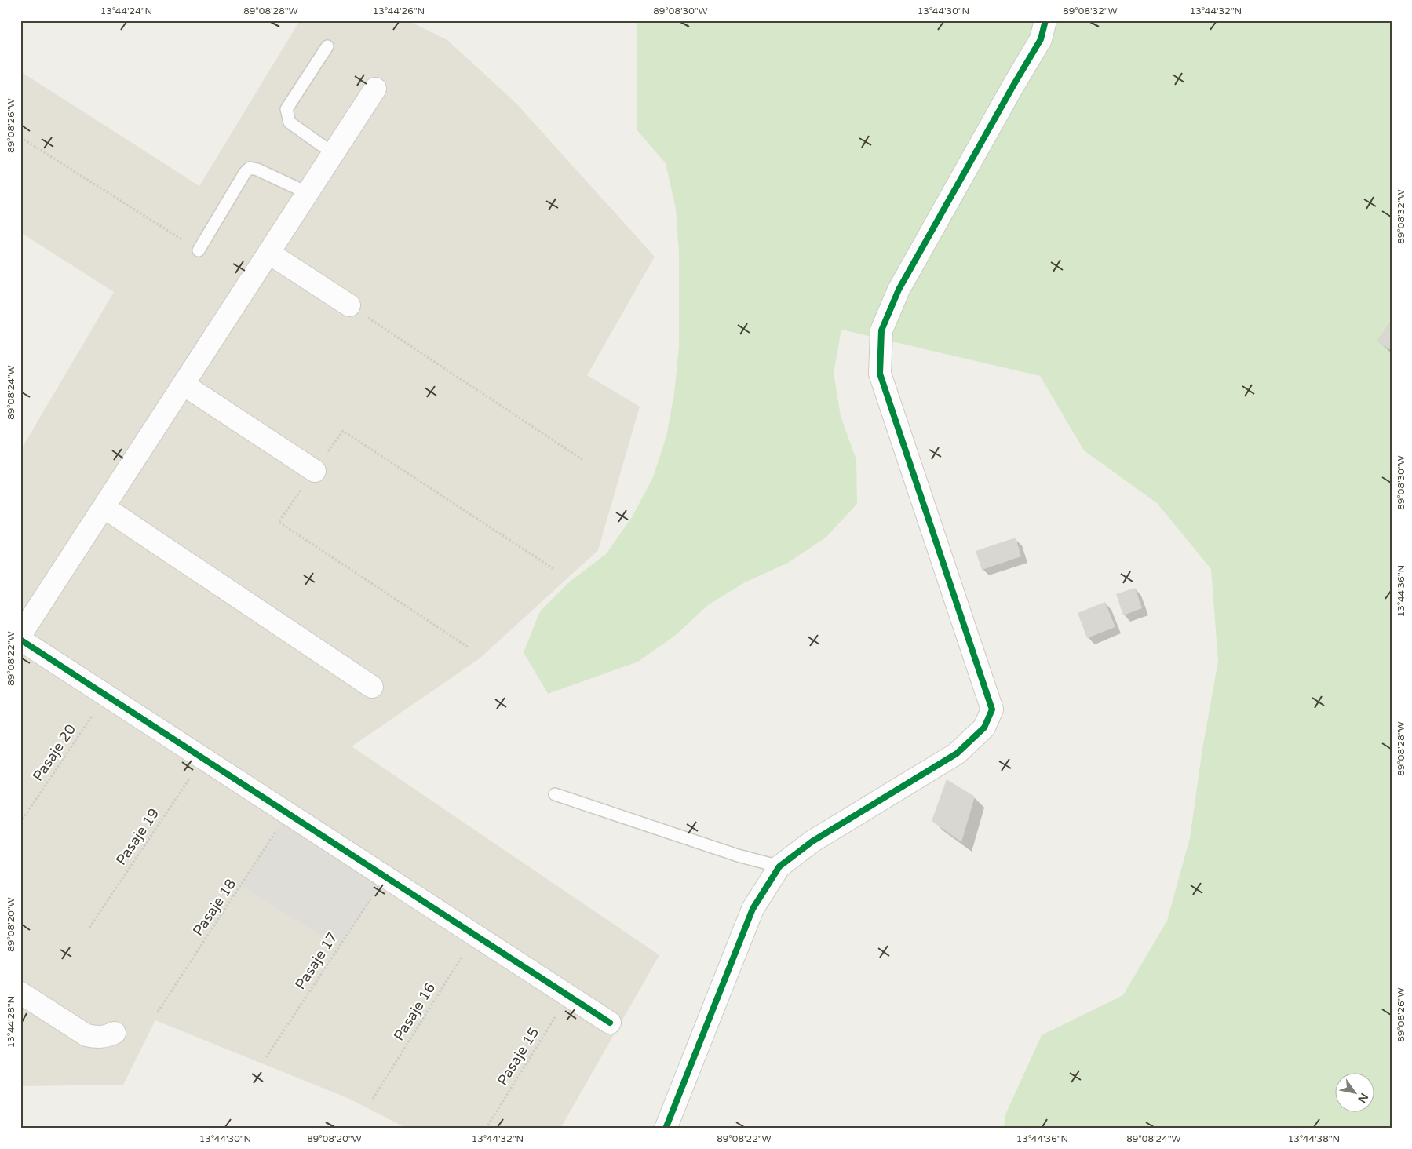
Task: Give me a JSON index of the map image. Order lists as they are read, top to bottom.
{
  "streets": {
    "path": [
      "Pasaje 20",
      "Pasaje 19",
      "Pasaje 18",
      "Pasaje 17",
      "Pasaje 16",
      "Pasaje 15"
    ]
  },
  "north": "bottom right",
  "coordinates": [
    "13°44'24\"N",
    "89°08'28\"W",
    "13°44'26\"N",
    "89°08'30\"W",
    "13°44'30\"N",
    "89°08'32\"W",
    "13°44'32\"N",
    "89°08'26\"W",
    "89°08'24\"W",
    "13°44'36\"N",
    "89°08'22\"W",
    "89°08'20\"W",
    "13°44'28\"N",
    "13°44'38\"N"
  ]
}
